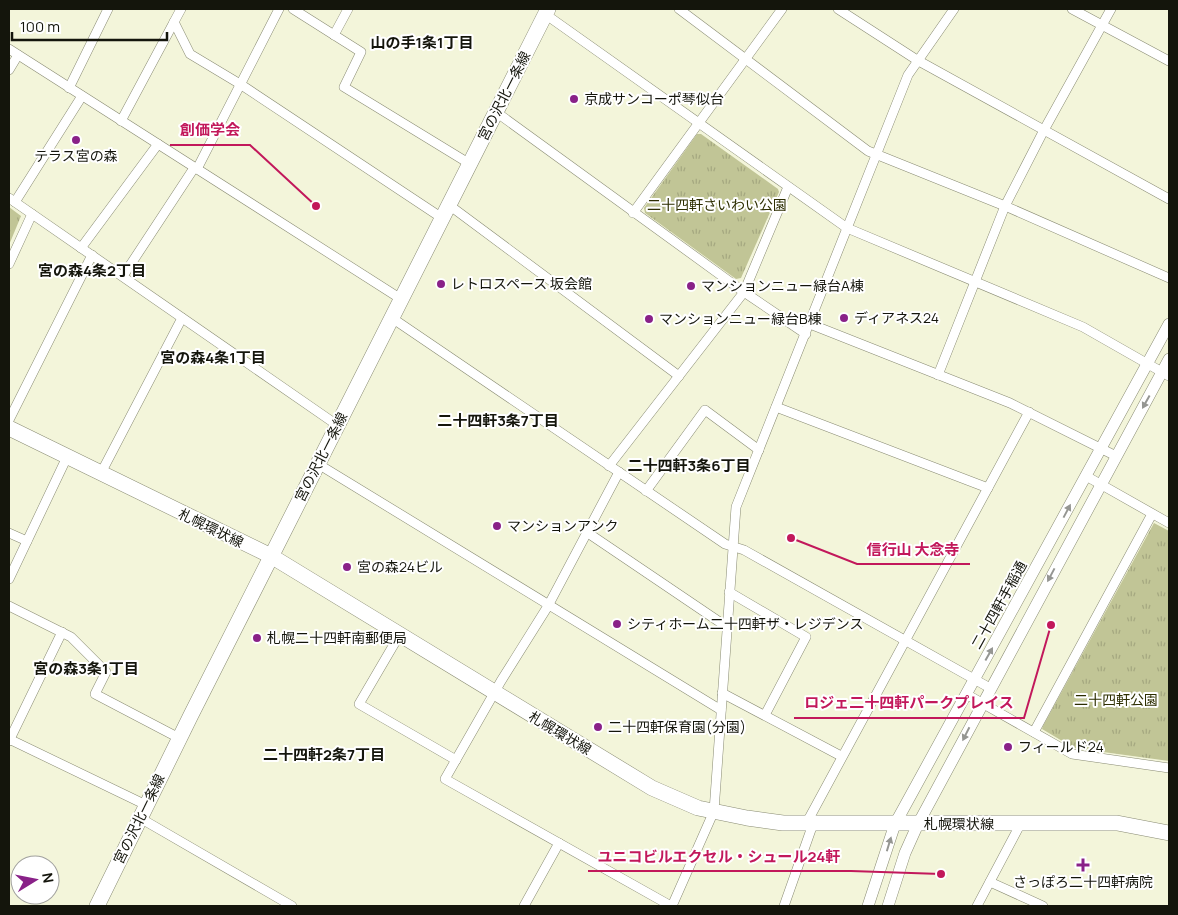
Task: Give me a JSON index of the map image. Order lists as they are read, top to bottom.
{
  "streets": {
    "main road": ["宮の沢北一条線", "札幌環状線"],
    "street": ["二十四軒手稲通"]
  },
  "crossings": [
    ["宮の沢北一条線", "札幌環状線"],
    ["札幌環状線", "二十四軒手稲通"]
  ],
  "districts": [
    "山の手1条1丁目",
    "宮の森4条2丁目",
    "宮の森4条1丁目",
    "二十四軒3条7丁目",
    "二十四軒3条6丁目",
    "宮の森3条1丁目",
    "二十四軒2条7丁目"
  ],
  "parks": ["二十四軒さいわい公園", "二十四軒公園"],
  "places": {
    "other": [
      "京成サンコーポ琴似台",
      "テラス宮の森",
      "創価学会",
      "レトロスペース 坂会館",
      "マンションニュー緑台A棟",
      "ディアネス24",
      "マンションニュー緑台B棟",
      "マンションアンク",
      "信行山 大念寺",
      "宮の森24ビル",
      "シティホーム二十四軒ザ・レジデンス",
      "ロジェ二十四軒パークプレイス",
      "札幌二十四軒南郵便局",
      "二十四軒保育園(分園)",
      "フィールド24",
      "ユニコビルエクセル・シュール24軒"
    ],
    "health": ["さっぽろ二十四軒病院"]
  },
  "scale_bar": "100 m",
  "north": "right"
}
